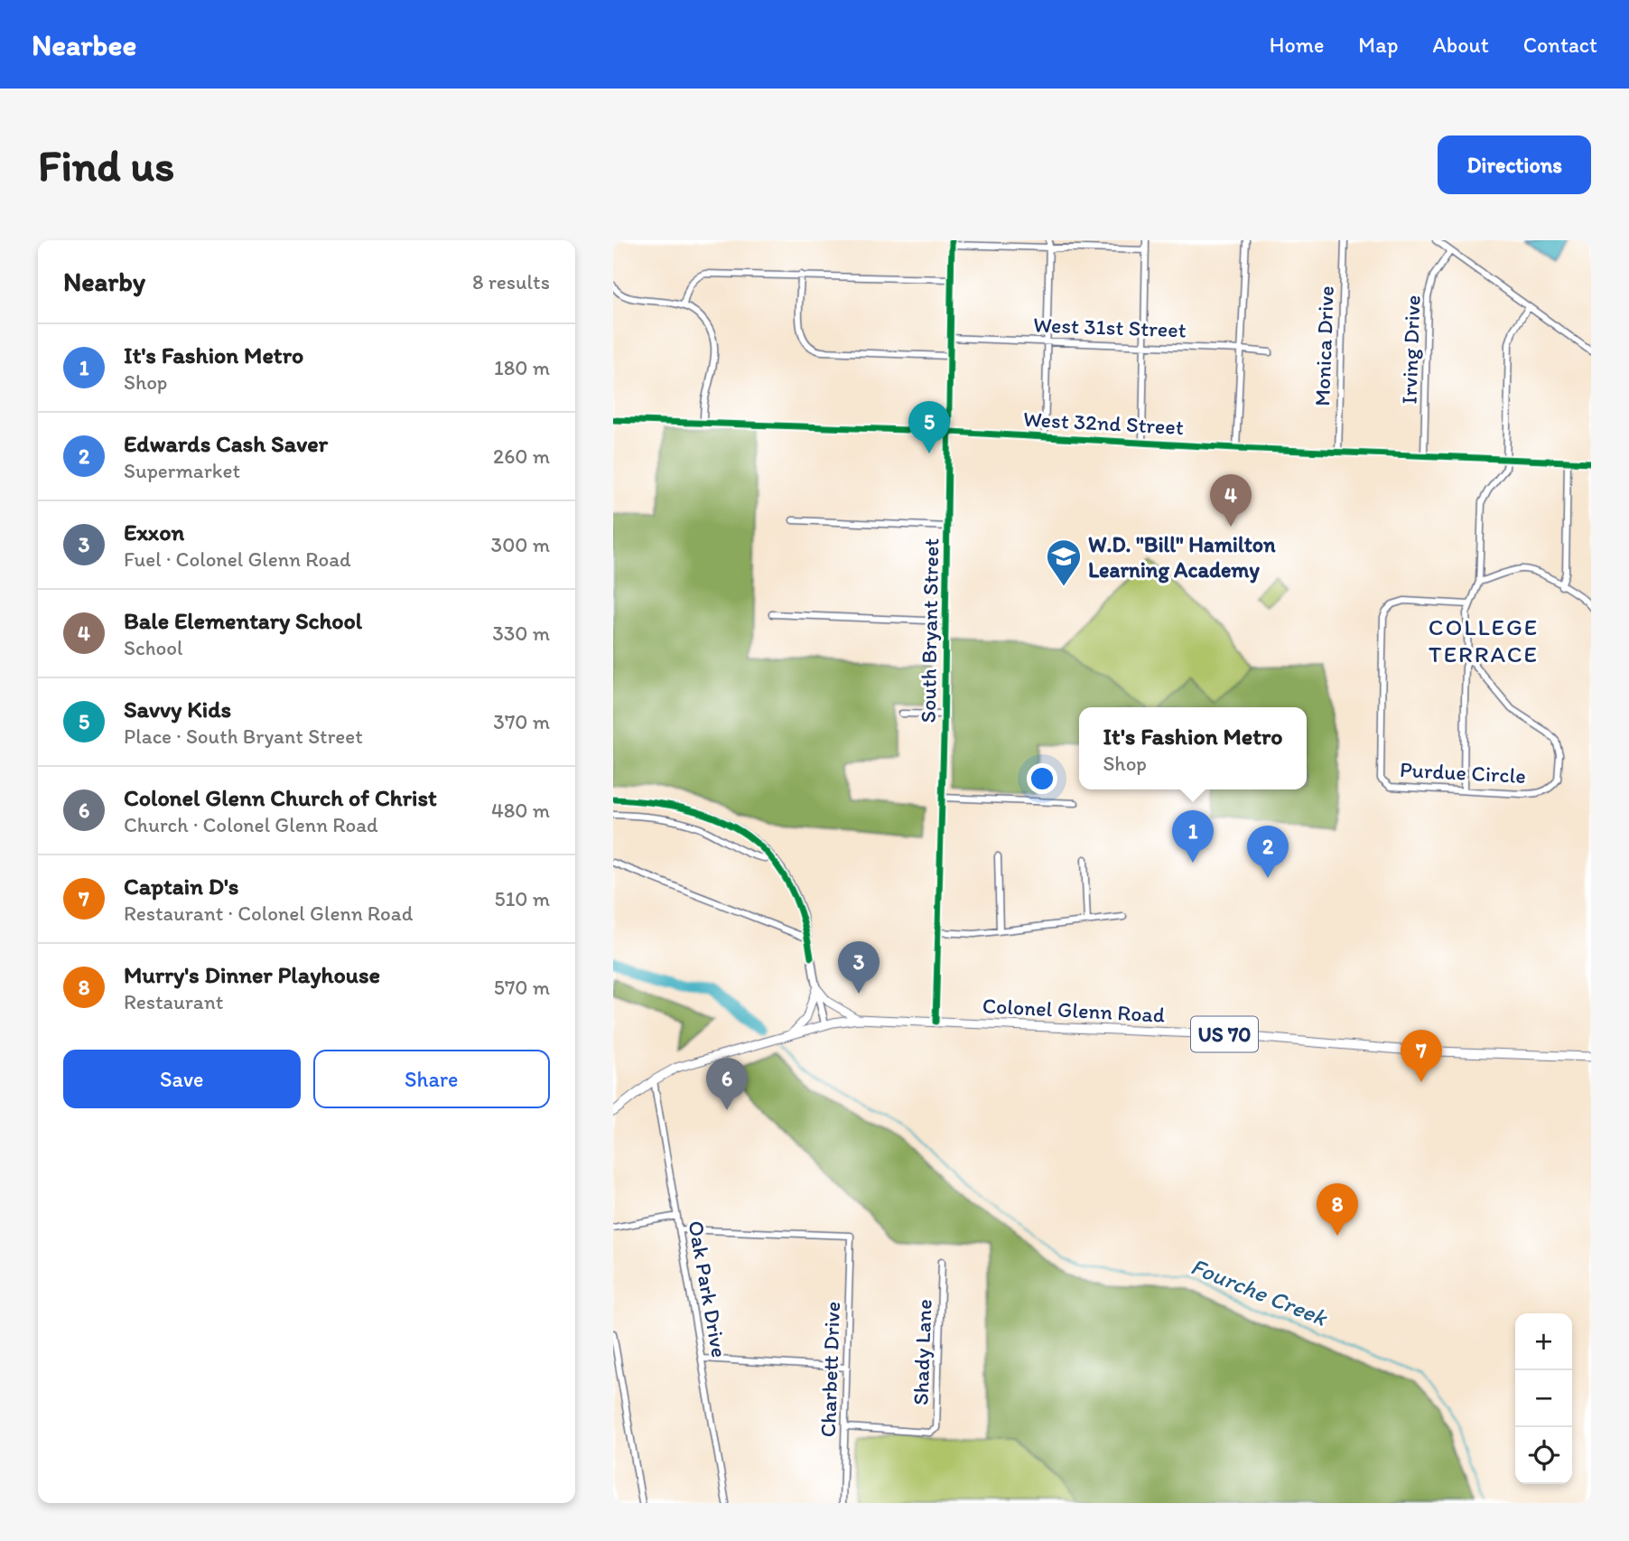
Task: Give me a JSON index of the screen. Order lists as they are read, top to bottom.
{
  "streets": {
    "main road": ["Colonel Glenn Road", "US 70"],
    "street": [
      "West 31st Street",
      "Monica Drive",
      "Irving Drive",
      "West 32nd Street",
      "South Bryant Street",
      "Purdue Circle",
      "Oak Park Drive",
      "Shady Lane",
      "Charbett Drive"
    ]
  },
  "crossings": [
    ["West 31st Street", "South Bryant Street"],
    ["Monica Drive", "West 32nd Street"],
    ["Irving Drive", "West 32nd Street"],
    ["West 32nd Street", "South Bryant Street"],
    ["South Bryant Street", "Colonel Glenn Road"],
    ["Colonel Glenn Road", "Oak Park Drive"],
    ["Oak Park Drive", "Charbett Drive"],
    ["Shady Lane", "Charbett Drive"]
  ],
  "districts": ["COLLEGE TERRACE"],
  "water": ["Fourche Creek"],
  "places": {
    "school or university": ["W.D. \"Bill\" Hamilton Learning Academy"]
  },
  "page": {
    "header": "Nearbee",
    "nav": [
      "Home",
      "Map",
      "About",
      "Contact"
    ],
    "buttons": [
      "Directions",
      ["Save", "Share"]
    ],
    "title": "Find us",
    "heading": ["Nearby", "8 results"],
    "list": [
      {
        "mark": "1",
        "name": "It's Fashion Metro",
        "note": "Shop",
        "value": "180 m"
      },
      {
        "mark": "2",
        "name": "Edwards Cash Saver",
        "note": "Supermarket",
        "value": "260 m"
      },
      {
        "mark": "3",
        "name": "Exxon",
        "note": "Fuel · Colonel Glenn Road",
        "value": "300 m"
      },
      {
        "mark": "4",
        "name": "Bale Elementary School",
        "note": "School",
        "value": "330 m"
      },
      {
        "mark": "5",
        "name": "Savvy Kids",
        "note": "Place · South Bryant Street",
        "value": "370 m"
      },
      {
        "mark": "6",
        "name": "Colonel Glenn Church of Christ",
        "note": "Church · Colonel Glenn Road",
        "value": "480 m"
      },
      {
        "mark": "7",
        "name": "Captain D's",
        "note": "Restaurant · Colonel Glenn Road",
        "value": "510 m"
      },
      {
        "mark": "8",
        "name": "Murry's Dinner Playhouse",
        "note": "Restaurant",
        "value": "570 m"
      }
    ],
    "pins": [
      "5",
      "4",
      "1",
      "2",
      "3",
      "7",
      "6",
      "8"
    ],
    "popup": ["It's Fashion Metro", "Shop"],
    "map_buttons": ["+", "−"]
  }
}
